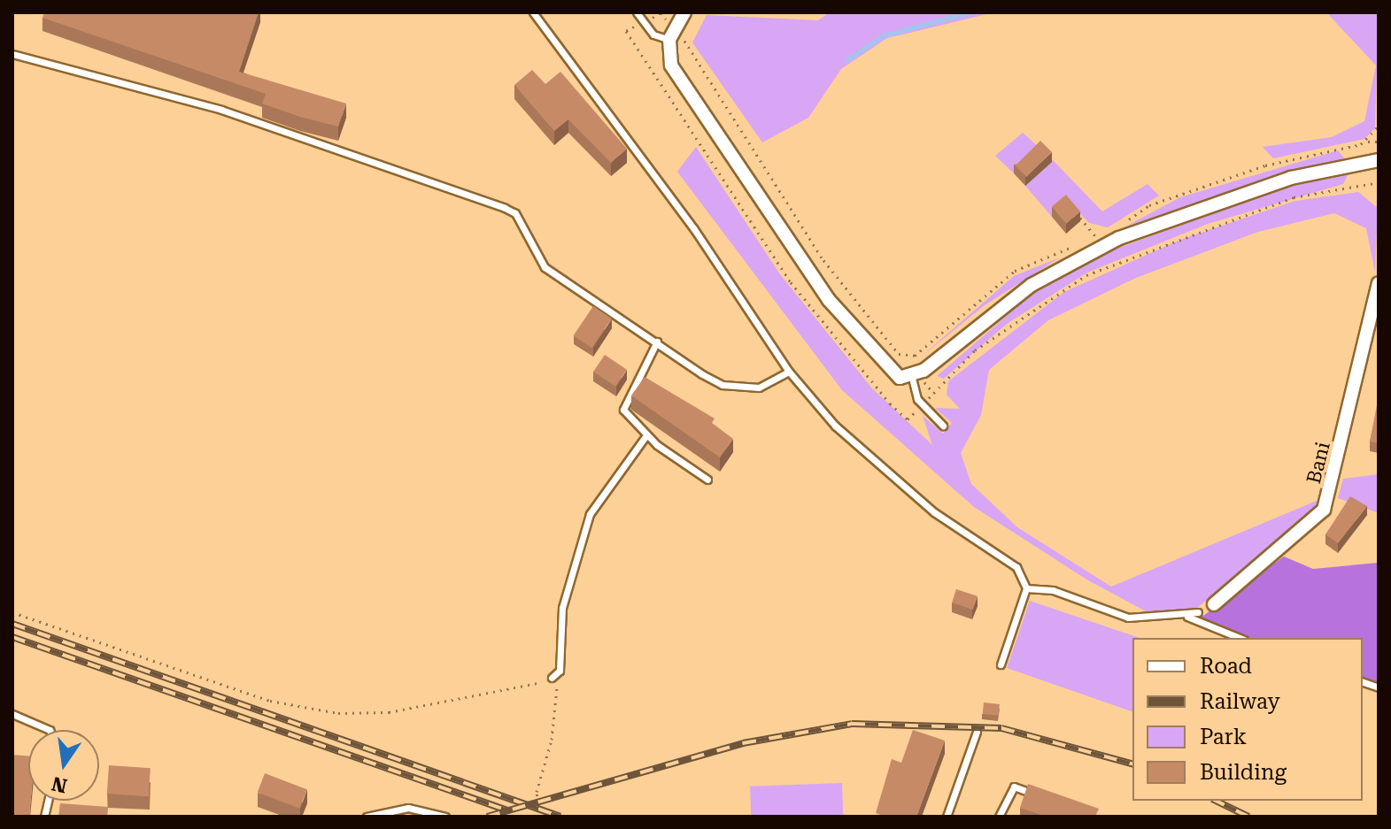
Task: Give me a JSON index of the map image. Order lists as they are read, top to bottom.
{
  "streets": {
    "street": ["Bani"]
  },
  "legend": [
    "Road",
    "Railway",
    "Park",
    "Building"
  ],
  "north": "bottom"
}
